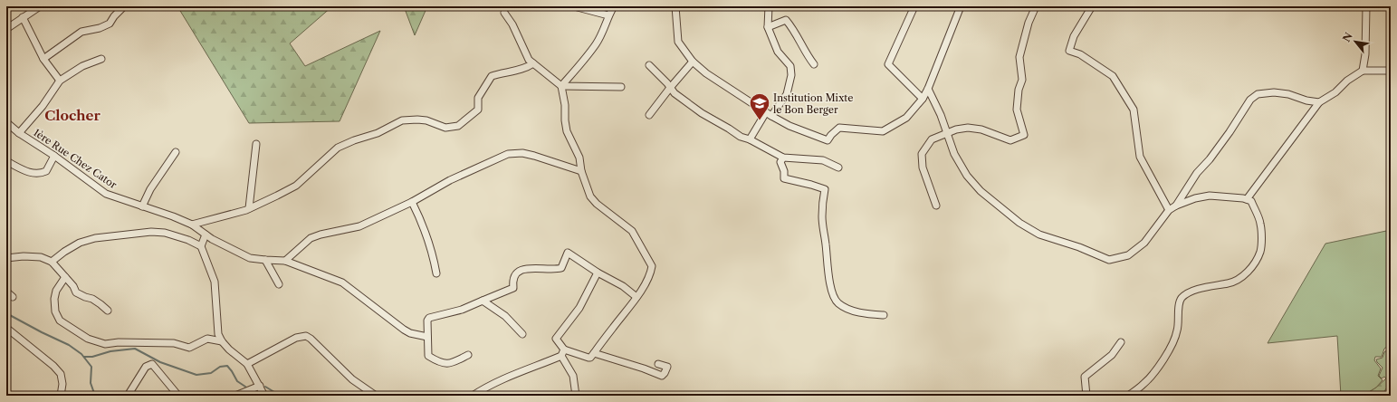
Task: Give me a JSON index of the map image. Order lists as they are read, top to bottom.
{
  "streets": {
    "street": ["1ère Rue Chez Cator"]
  },
  "districts": ["Clocher"],
  "places": {
    "school or university": ["Institution Mixte le Bon Berger"]
  },
  "north": "top left"
}
